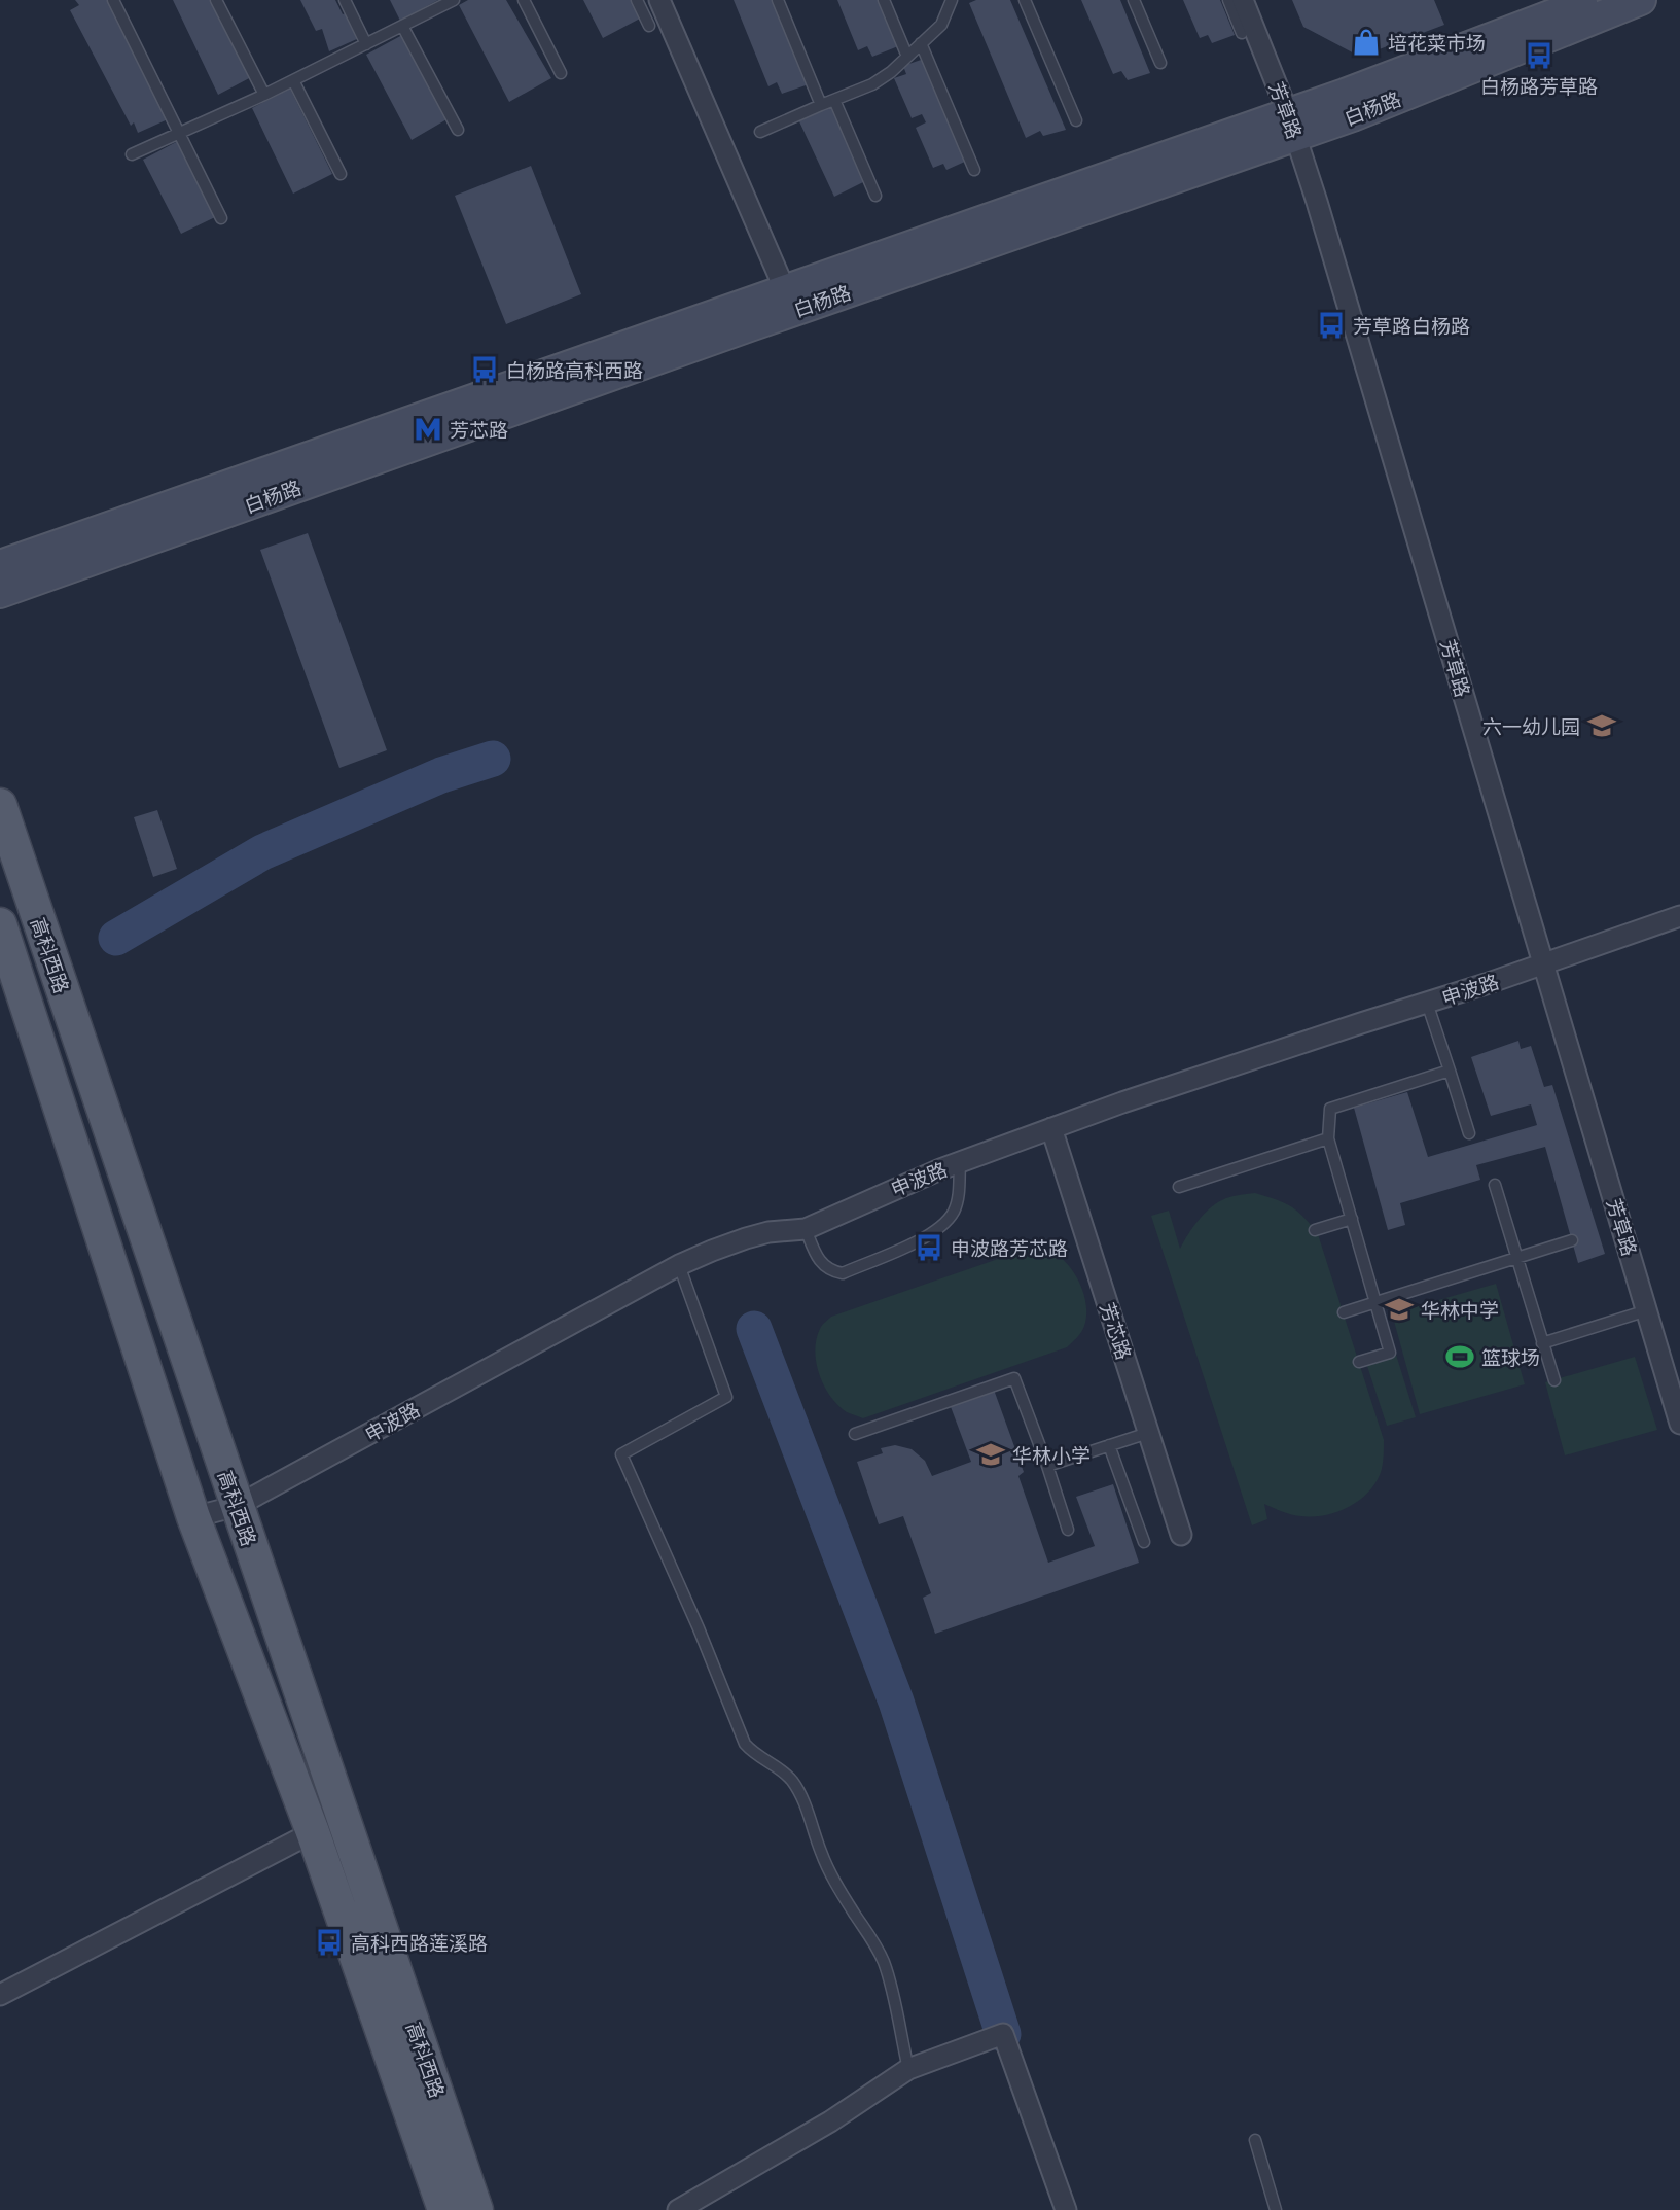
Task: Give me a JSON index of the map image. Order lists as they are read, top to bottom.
{
  "streets": {
    "main road": ["白杨路", "高科西路"],
    "street": ["芳草路", "申波路", "芳芯路"]
  },
  "crossings": [
    ["白杨路", "芳草路"],
    ["芳草路", "申波路"],
    ["高科西路", "申波路"],
    ["申波路", "芳芯路"]
  ],
  "places": {
    "shop": ["培花菜市场"],
    "bus stop": [
      "白杨路芳草路",
      "芳草路白杨路",
      "白杨路高科西路",
      "申波路芳芯路",
      "高科西路莲溪路"
    ],
    "metro station": ["芳芯路"],
    "school or university": ["六一幼儿园", "华林中学", "华林小学"],
    "sports": ["篮球场"]
  }
}
